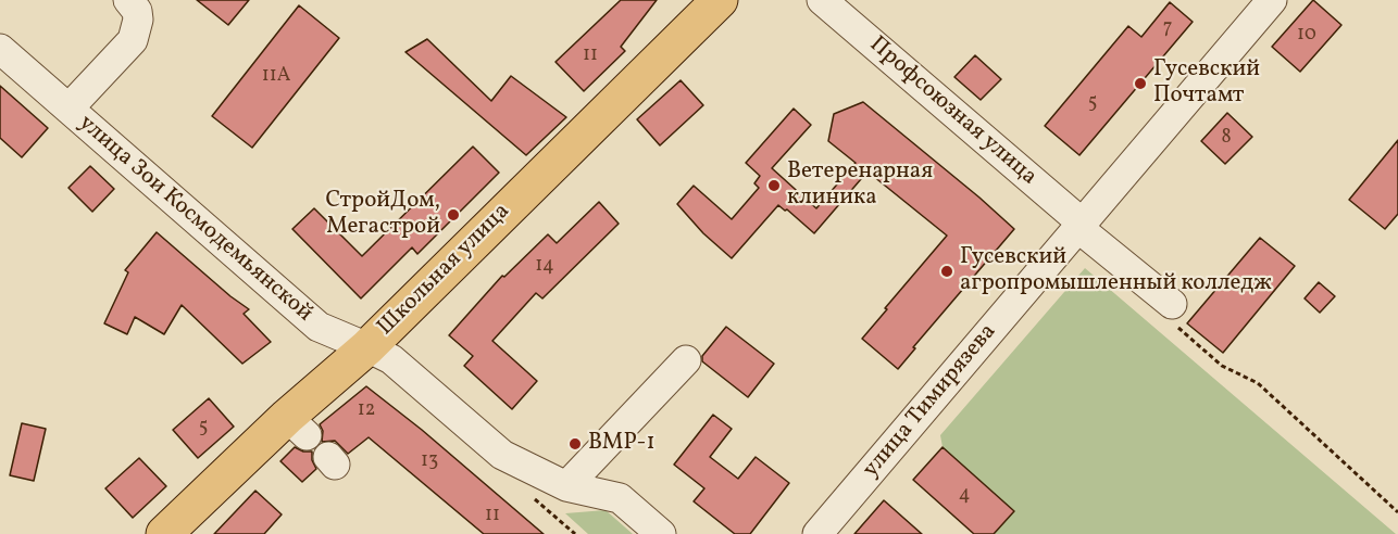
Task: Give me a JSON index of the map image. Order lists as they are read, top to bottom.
{
  "streets": {
    "main road": ["Школьная улица"],
    "street": ["Профсоюзная улица", "улица Зои Космодемьянской", "улица Тимирязева"]
  },
  "crossings": [
    ["Профсоюзная улица", "улица Тимирязева"],
    ["улица Зои Космодемьянской", "Школьная улица"]
  ],
  "places": [
    "Гусевский Почтамт",
    "Ветеренарная клиника",
    "СтройДом, Мегастрой",
    "Гусевский агропромышленный колледж",
    "BMP-1"
  ],
  "house_numbers": [
    "7",
    "10",
    "11",
    "11А",
    "5",
    "8",
    "14",
    "12",
    "5",
    "13",
    "4",
    "11"
  ]
}
